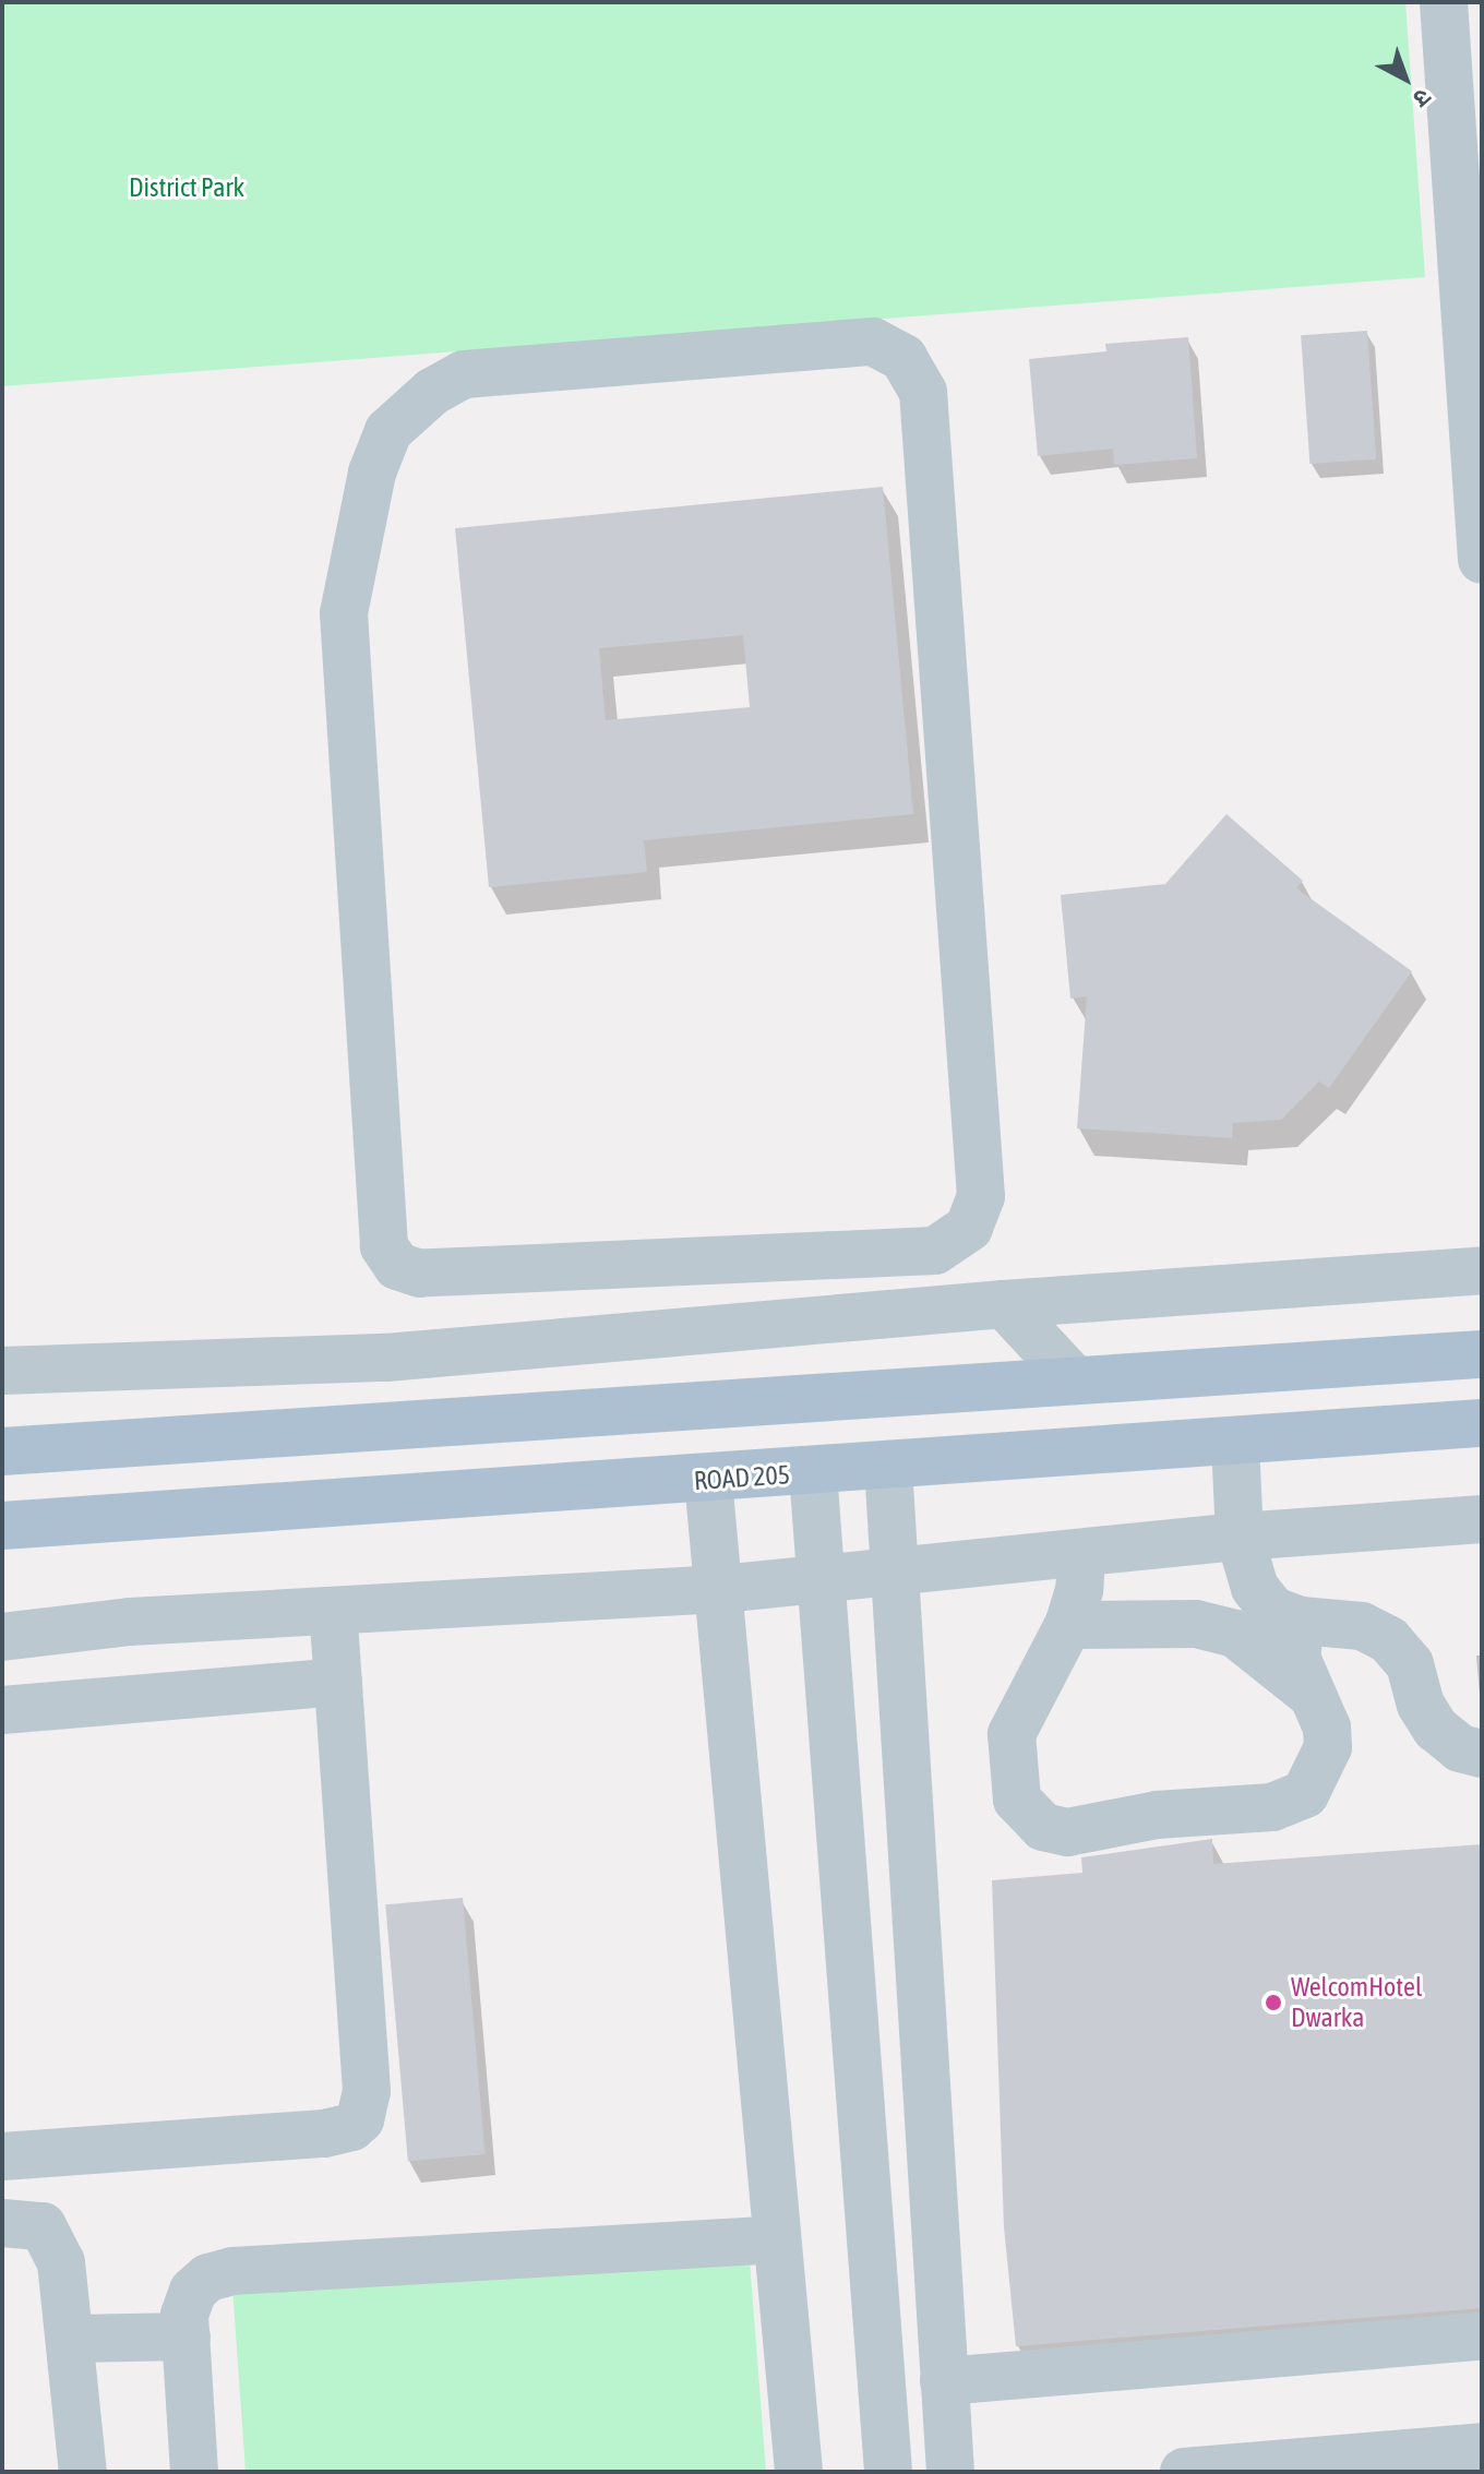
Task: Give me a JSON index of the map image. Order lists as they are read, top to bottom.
{
  "streets": {
    "main road": ["ROAD 205"]
  },
  "parks": ["District Park"],
  "places": ["WelcomHotel Dwarka"],
  "north": "bottom right"
}
